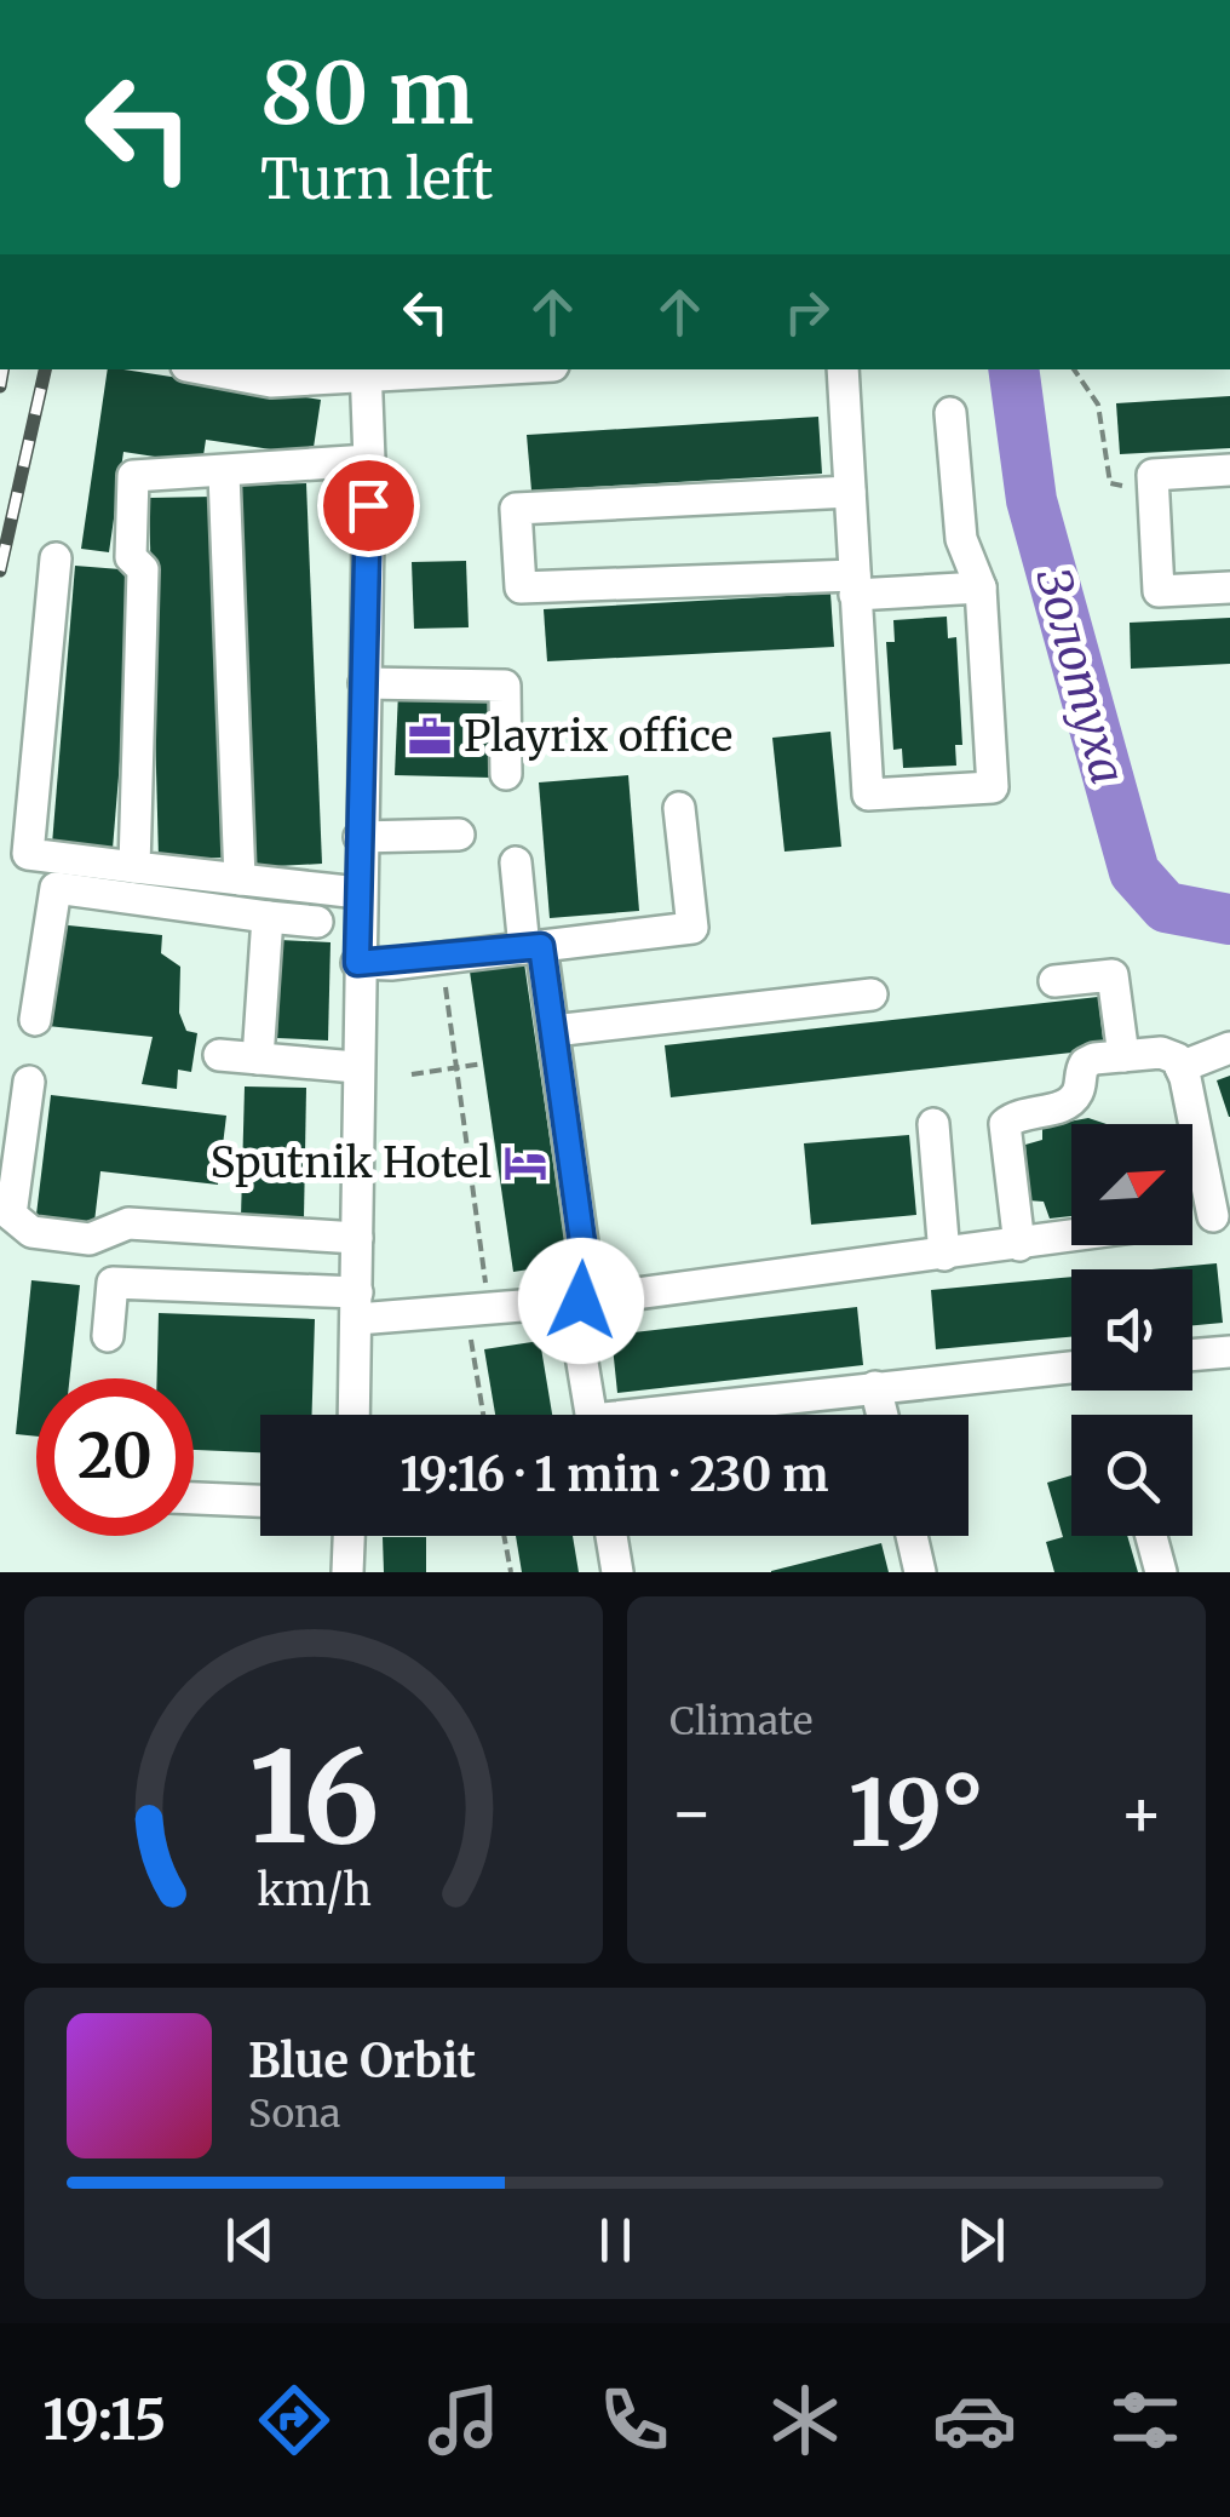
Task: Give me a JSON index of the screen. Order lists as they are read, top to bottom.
{
  "water": ["Золотуха"],
  "places": {
    "office": ["Playrix office"],
    "hotel": ["Sputnik Hotel"]
  },
  "north": "top right",
  "page": {
    "turn": ["80 m", "Turn left"],
    "limit": "20",
    "trip": "19:16 · 1 min · 230 m",
    "tile": "Climate",
    "heat": ["−", "19°", "+"],
    "song": ["Blue Orbit", "Sona"],
    "tabs": "19:15",
    "gauge": ["16", "km/h"]
  }
}
